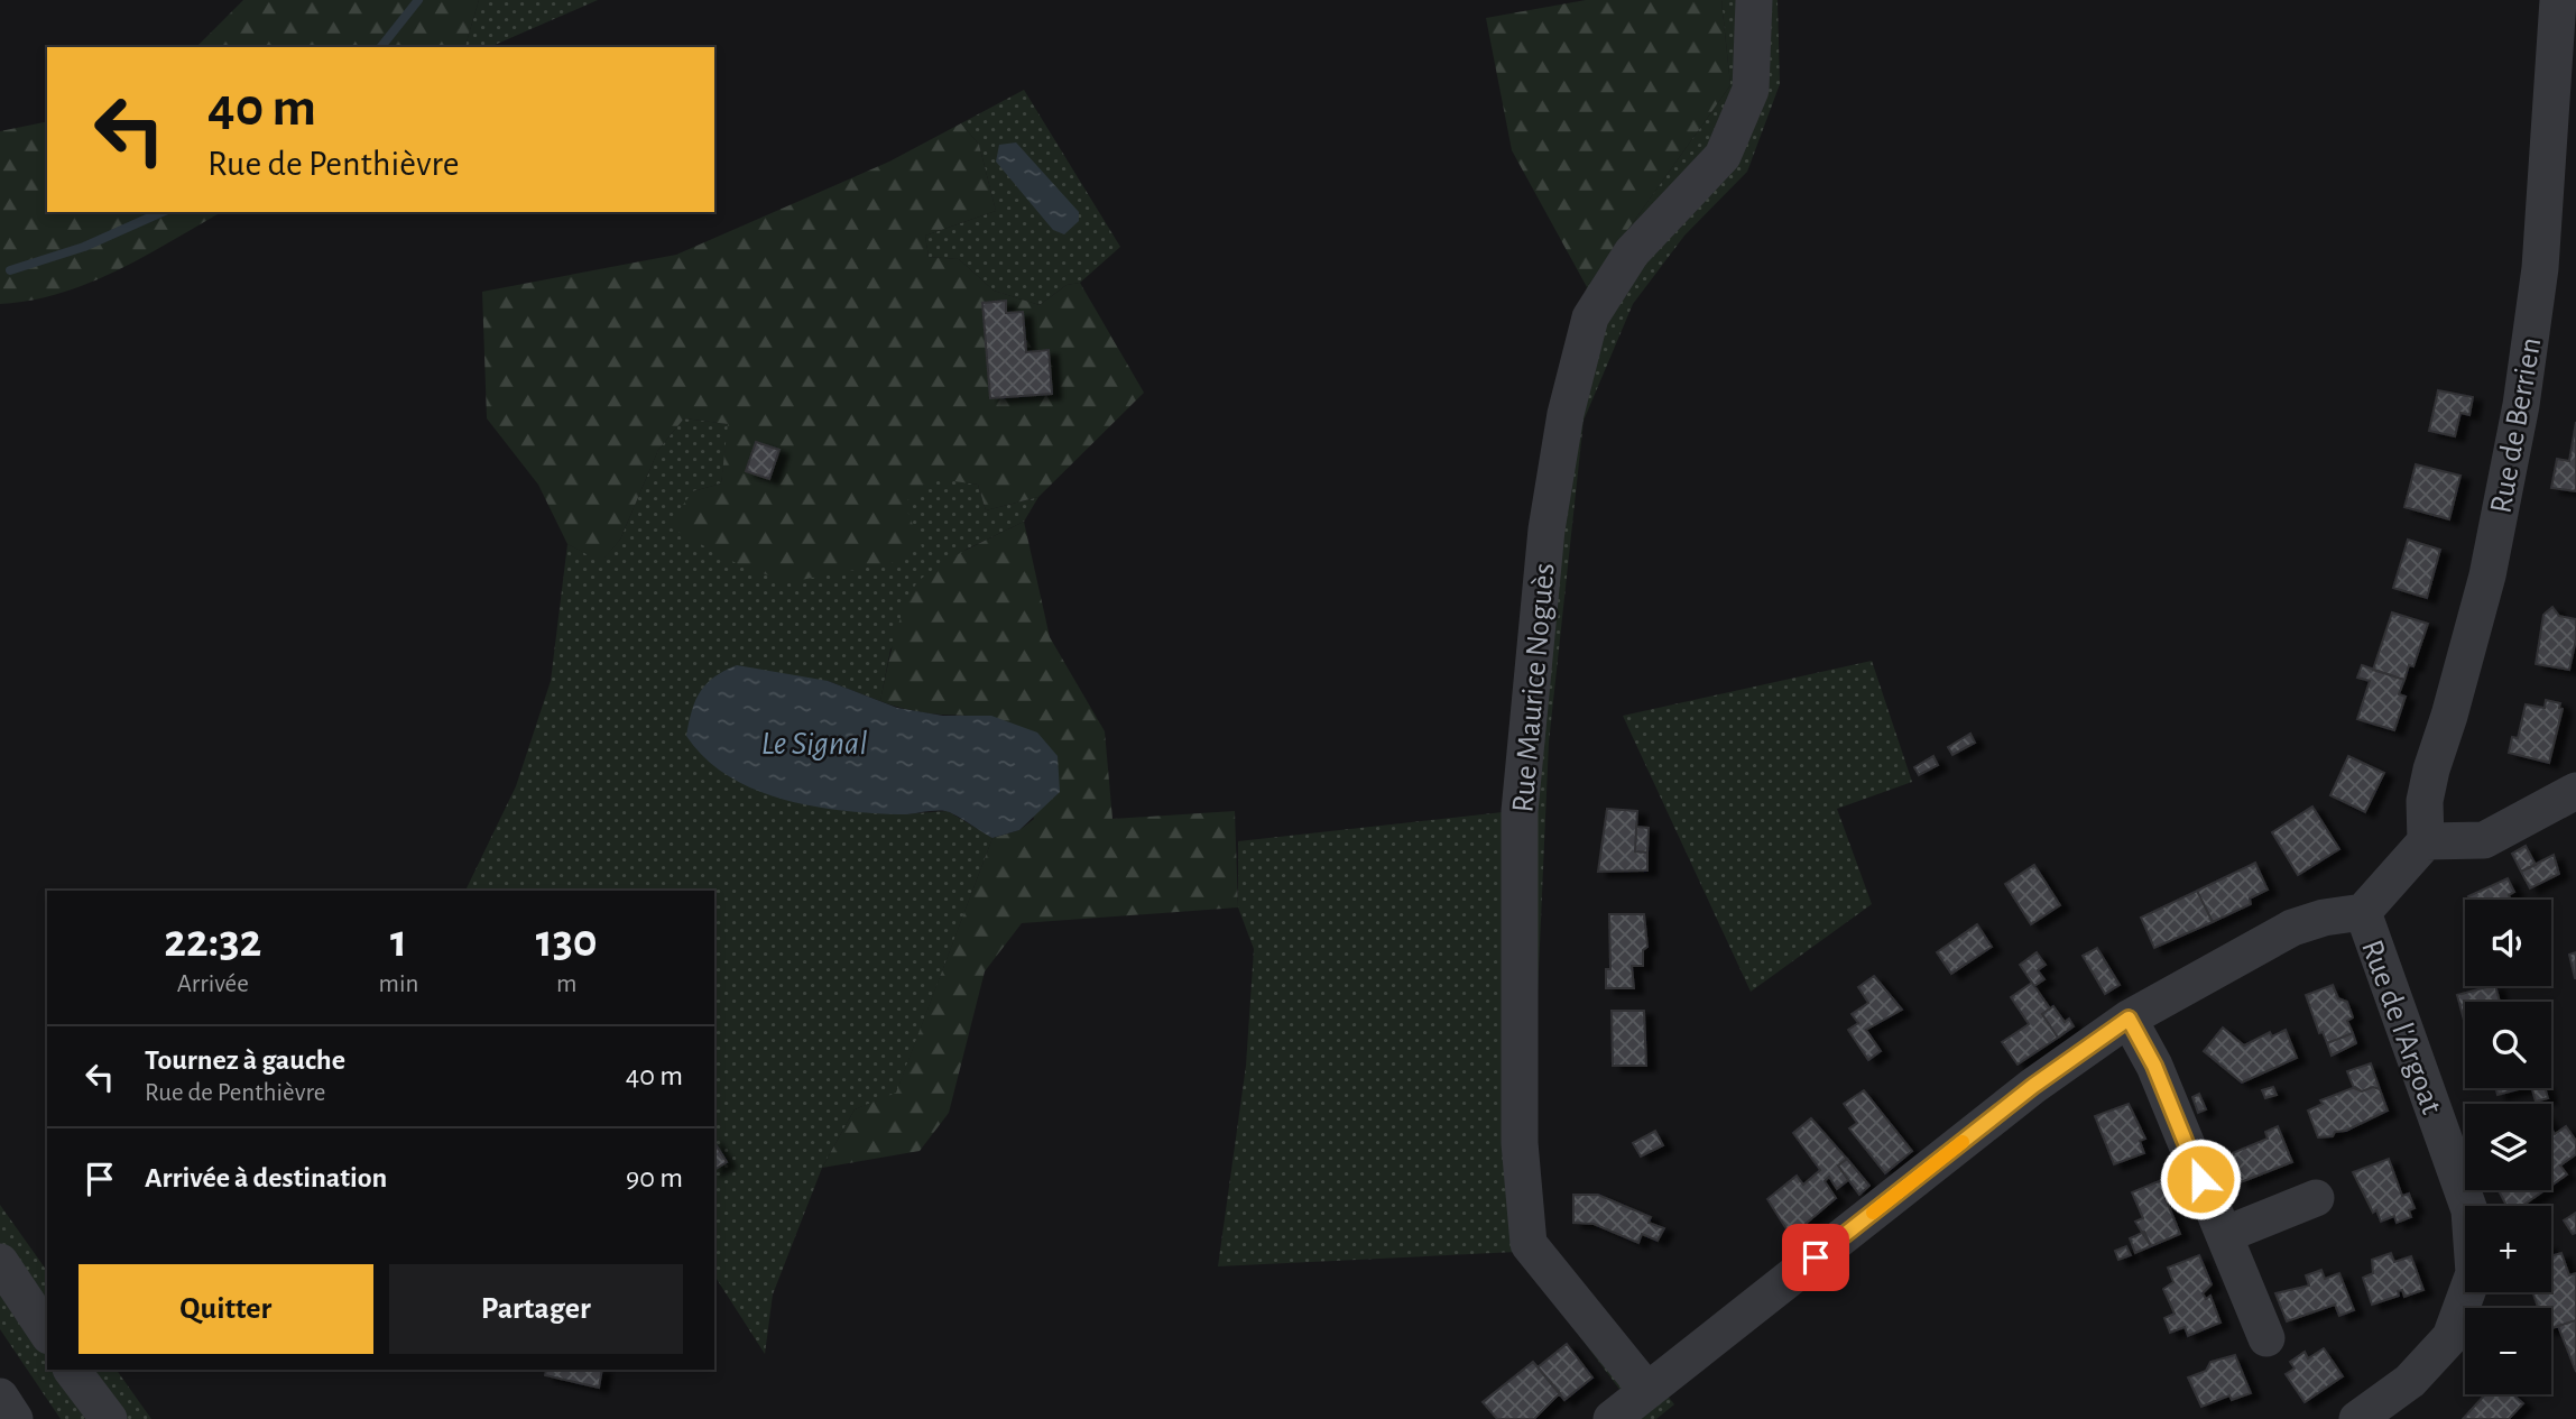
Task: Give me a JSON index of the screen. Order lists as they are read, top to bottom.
{
  "streets": {
    "street": ["Rue de Berrien", "Rue Maurice Noguès", "Rue de l'Argoat"]
  },
  "water": ["Le Signal"],
  "page": {
    "turn": ["40 m", "Rue de Penthièvre"],
    "eta": [
      "22:32",
      "Arrivée",
      "1",
      "min",
      "130",
      "m"
    ],
    "map_buttons": ["+", "−"],
    "list": [
      {
        "name": "Tournez à gauche",
        "note": "Rue de Penthièvre",
        "value": "40 m"
      },
      {
        "name": "Arrivée à destination",
        "value": "90 m"
      }
    ],
    "buttons": ["Quitter", "Partager"]
  }
}
